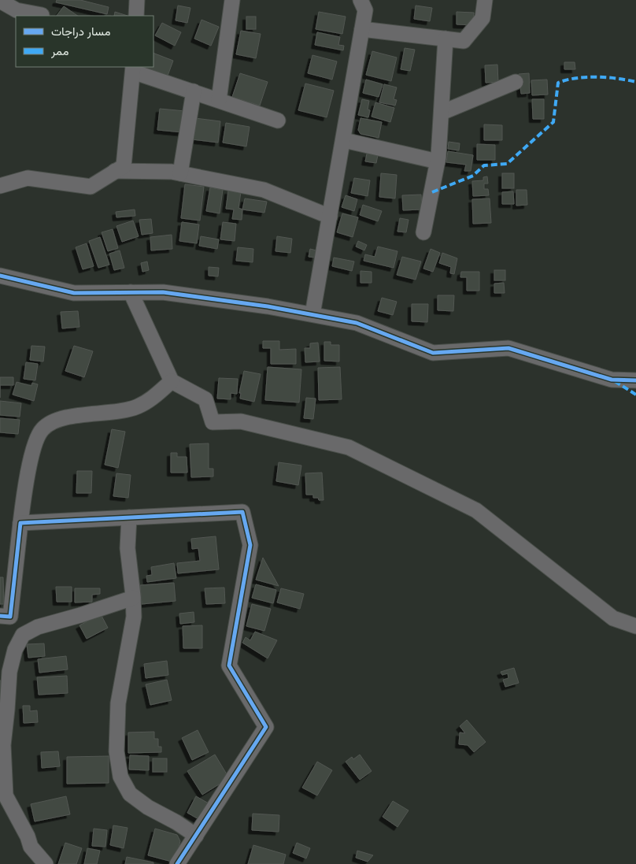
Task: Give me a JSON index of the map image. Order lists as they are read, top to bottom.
{
  "legend": ["مسار دراجات", "ممر"]
}
